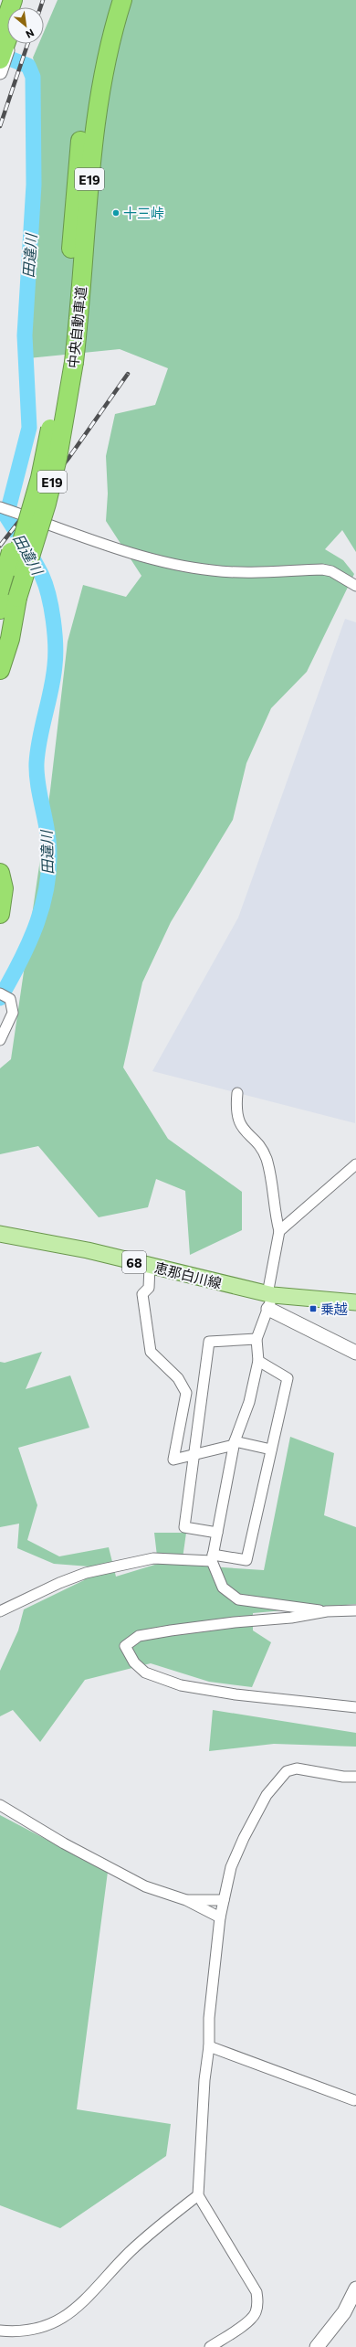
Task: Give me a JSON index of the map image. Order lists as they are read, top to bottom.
{
  "streets": {
    "highway": ["E19", "中央自動車道"],
    "main road": ["68", "恵那白川線"]
  },
  "water": ["田違川"],
  "places": {
    "other": ["十三峠"],
    "transit": ["乗越"]
  },
  "north": "bottom right"
}
